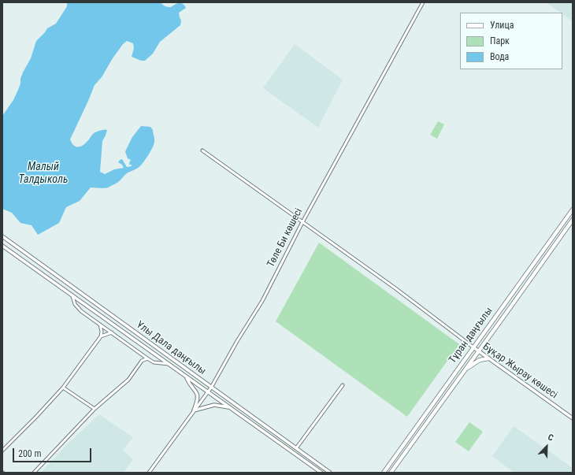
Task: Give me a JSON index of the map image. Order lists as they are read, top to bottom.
{
  "streets": {
    "main road": ["Тұран даңғылы"],
    "street": ["Төле Би көшесі", "Ұлы Дала даңғылы", "Бұқар Жырау көшесі"]
  },
  "crossings": [
    ["Төле Би көшесі", "Ұлы Дала даңғылы"],
    ["Тұран даңғылы", "Бұқар Жырау көшесі"]
  ],
  "water": ["Малый Талдыколь"],
  "legend": ["Улица", "Парк", "Вода"],
  "scale_bar": "200 m",
  "north": "top right"
}
